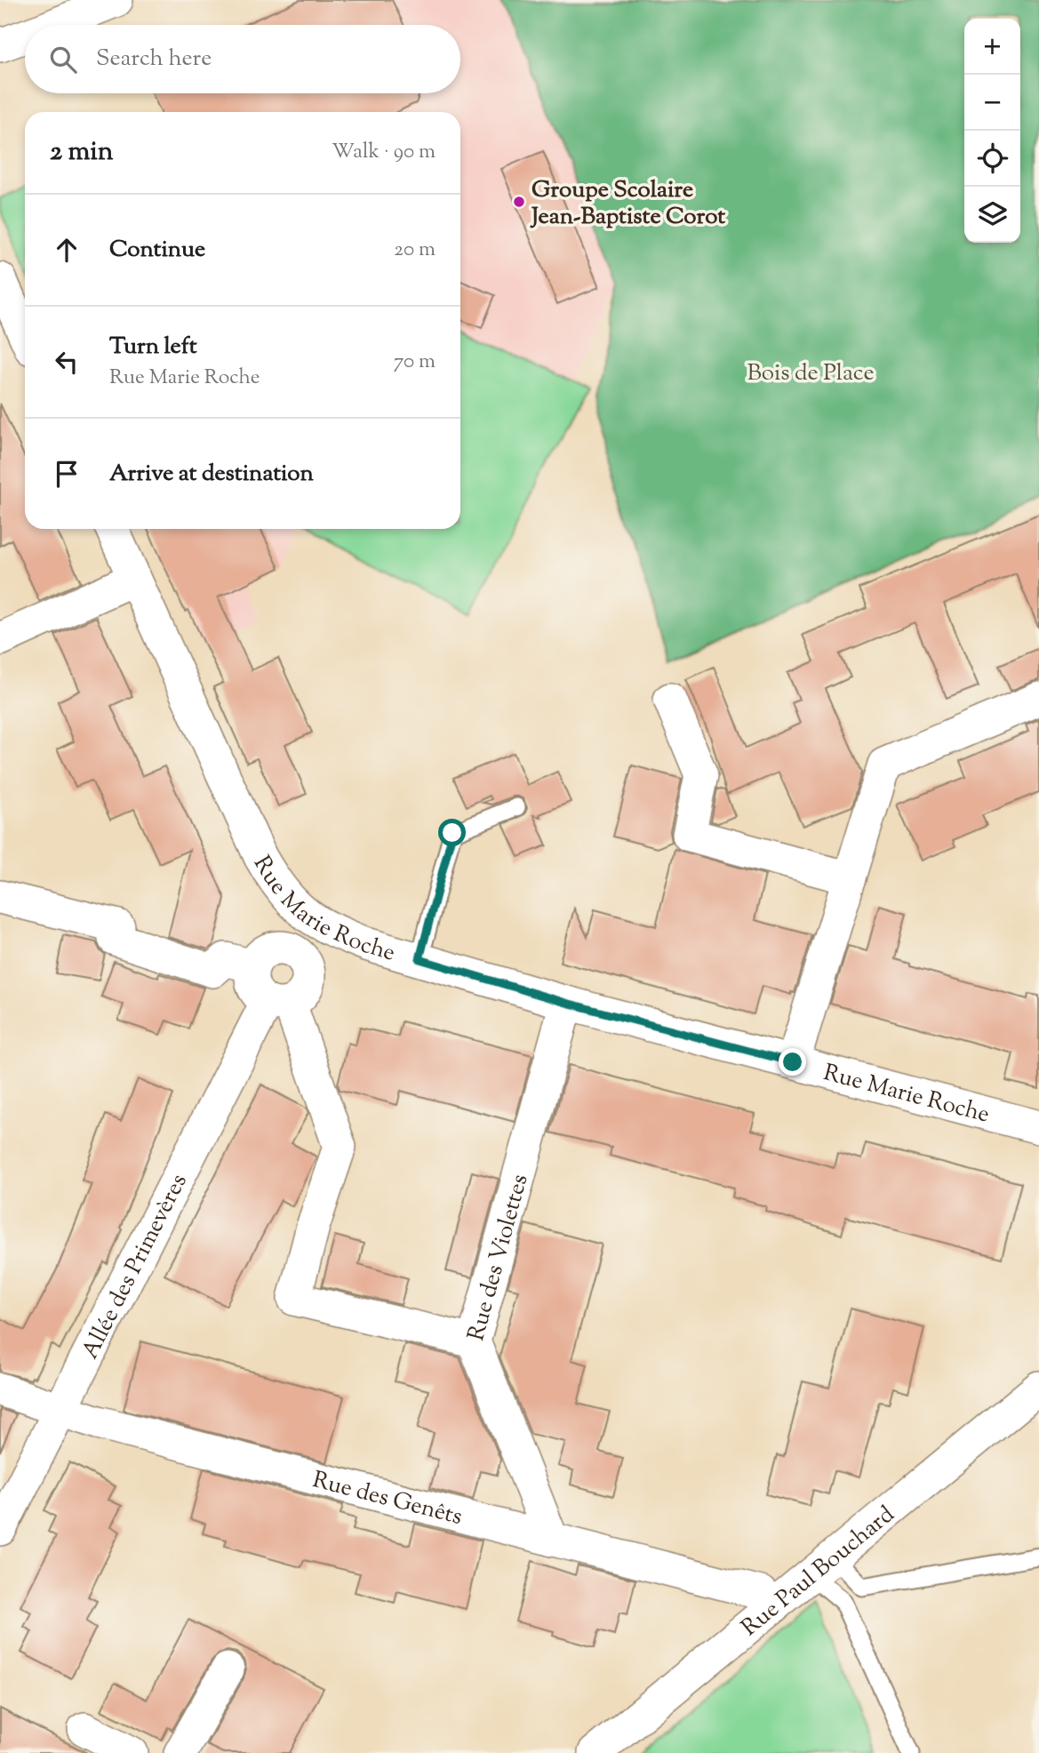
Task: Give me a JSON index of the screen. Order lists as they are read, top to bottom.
{
  "streets": {
    "street": [
      "Rue Marie Roche",
      "Rue des Violettes",
      "Allée des Primevères",
      "Rue des Genêts",
      "Rue Paul Bouchard"
    ]
  },
  "crossings": [
    ["Rue Marie Roche", "Rue des Violettes"],
    ["Rue des Violettes", "Rue des Genêts"],
    ["Allée des Primevères", "Rue des Genêts"],
    ["Rue des Genêts", "Rue Paul Bouchard"]
  ],
  "parks": ["Bois de Place"],
  "places": ["Groupe Scolaire Jean-Baptiste Corot"],
  "page": {
    "map_buttons": ["+", "−"],
    "search": "Search here",
    "heading": ["2 min", "Walk · 90 m"],
    "list": [
      ["Continue", "20 m"],
      ["Turn left", "Rue Marie Roche", "70 m"],
      "Arrive at destination"
    ]
  }
}
